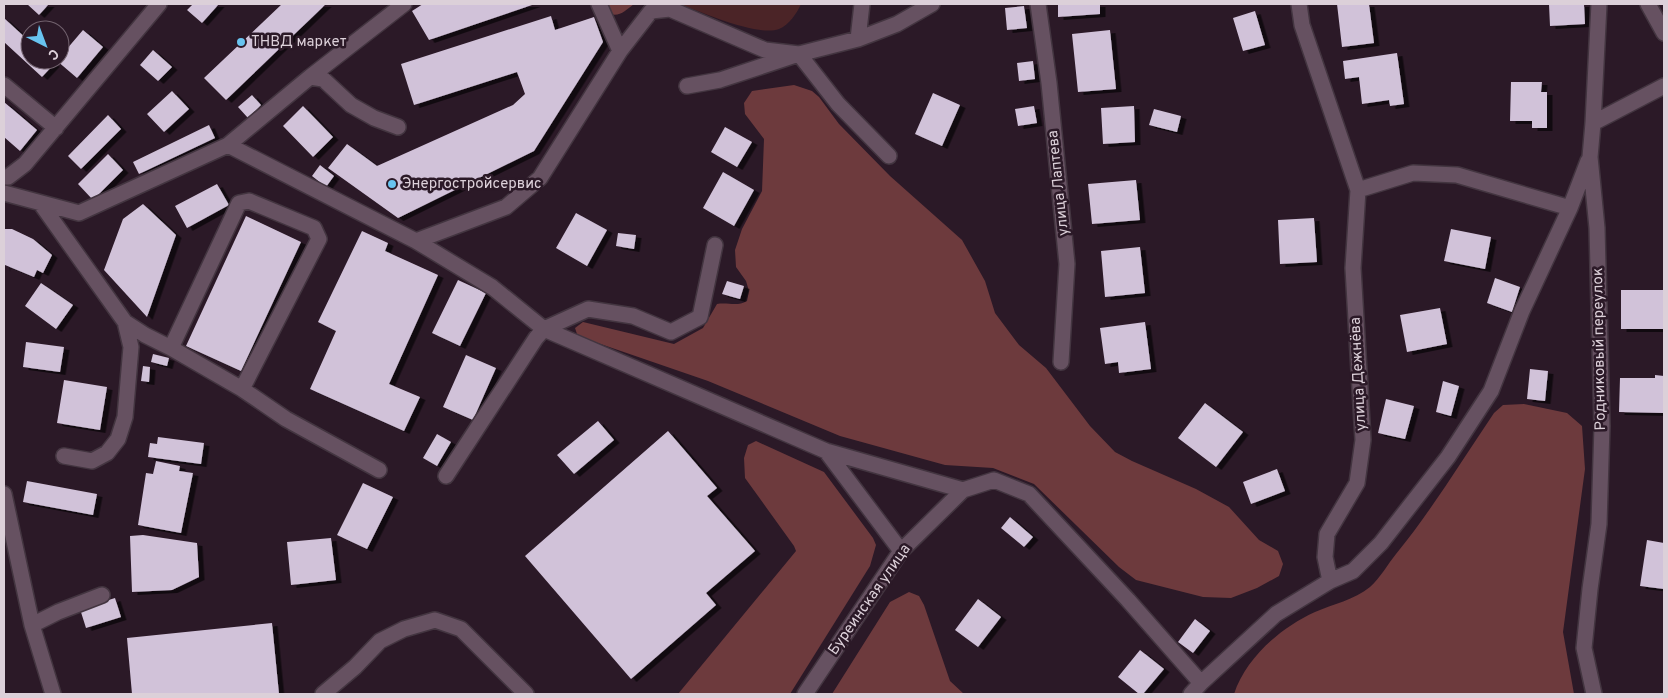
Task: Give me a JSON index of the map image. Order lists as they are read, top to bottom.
{
  "streets": {
    "street": [
      "улица Лаптева",
      "Родниковый переулок",
      "улица Дежнёва",
      "Буреинская улица"
    ]
  },
  "places": ["ТНВД маркет", "Энергостройсервис"],
  "north": "bottom right"
}
